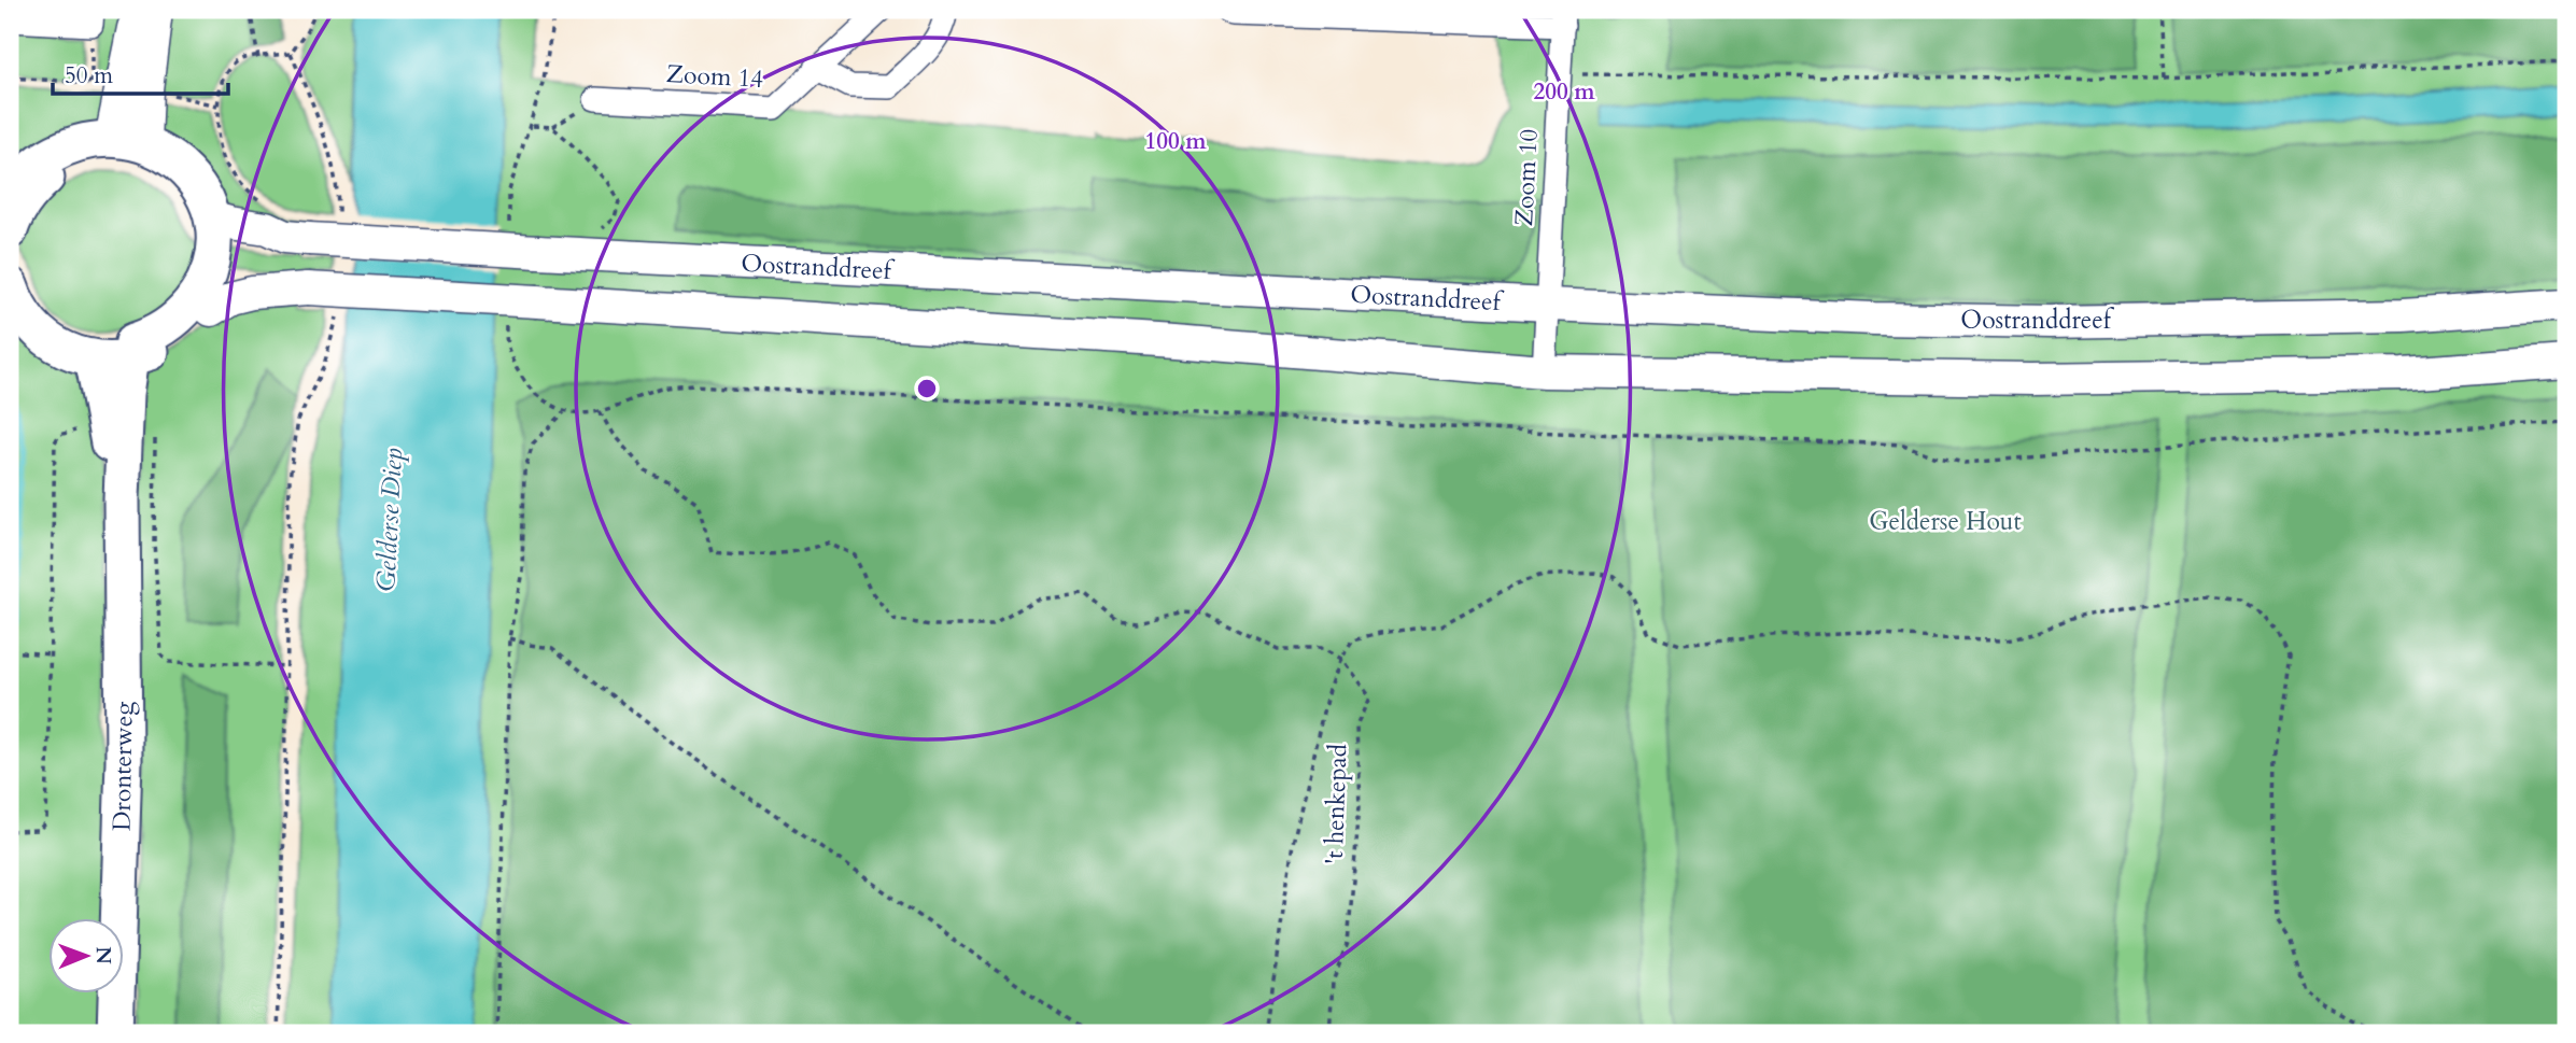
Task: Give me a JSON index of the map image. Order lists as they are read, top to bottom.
{
  "streets": {
    "main road": ["Oostranddreef", "Dronterweg"],
    "street": ["Zoom 14", "Zoom 10"],
    "path": ["'t henkepad"]
  },
  "crossings": [
    ["Zoom 10", "Oostranddreef"]
  ],
  "water": ["Gelderse Diep"],
  "parks": ["Gelderse Hout"],
  "scale_bar": "50 m",
  "north": "right",
  "rings": ["200 m", "100 m"]
}
